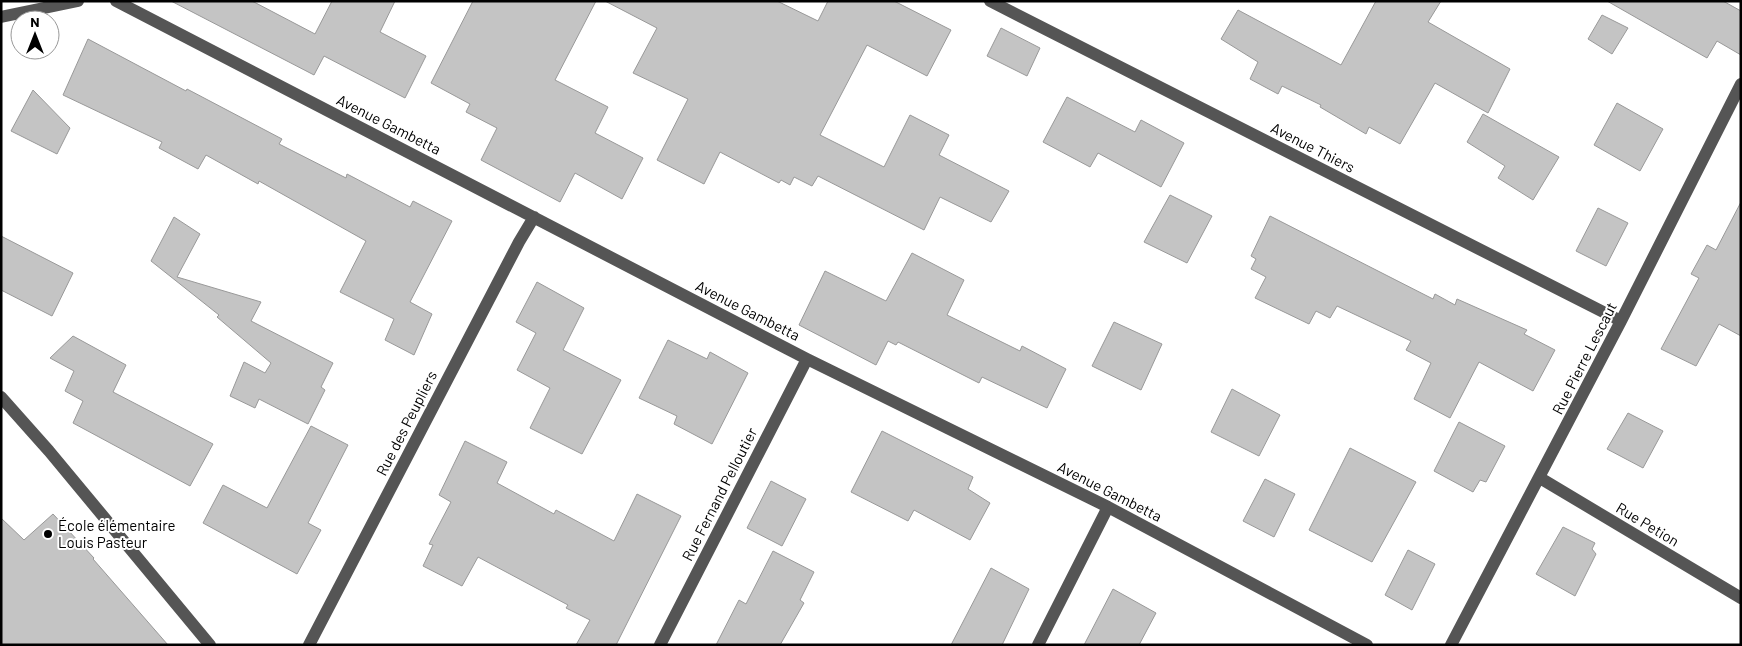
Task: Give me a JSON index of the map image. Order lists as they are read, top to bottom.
{
  "streets": {
    "street": [
      "Avenue Gambetta",
      "Avenue Thiers",
      "Rue Pierre Lescaut",
      "Rue des Peupliers",
      "Rue Fernand Pelloutier",
      "Rue Petion"
    ]
  },
  "crossings": [
    ["Avenue Gambetta", "Rue des Peupliers"],
    ["Avenue Gambetta", "Rue Fernand Pelloutier"],
    ["Avenue Thiers", "Rue Pierre Lescaut"],
    ["Rue Pierre Lescaut", "Rue Petion"]
  ],
  "places": ["École élémentaire Louis Pasteur"],
  "north": "top"
}
